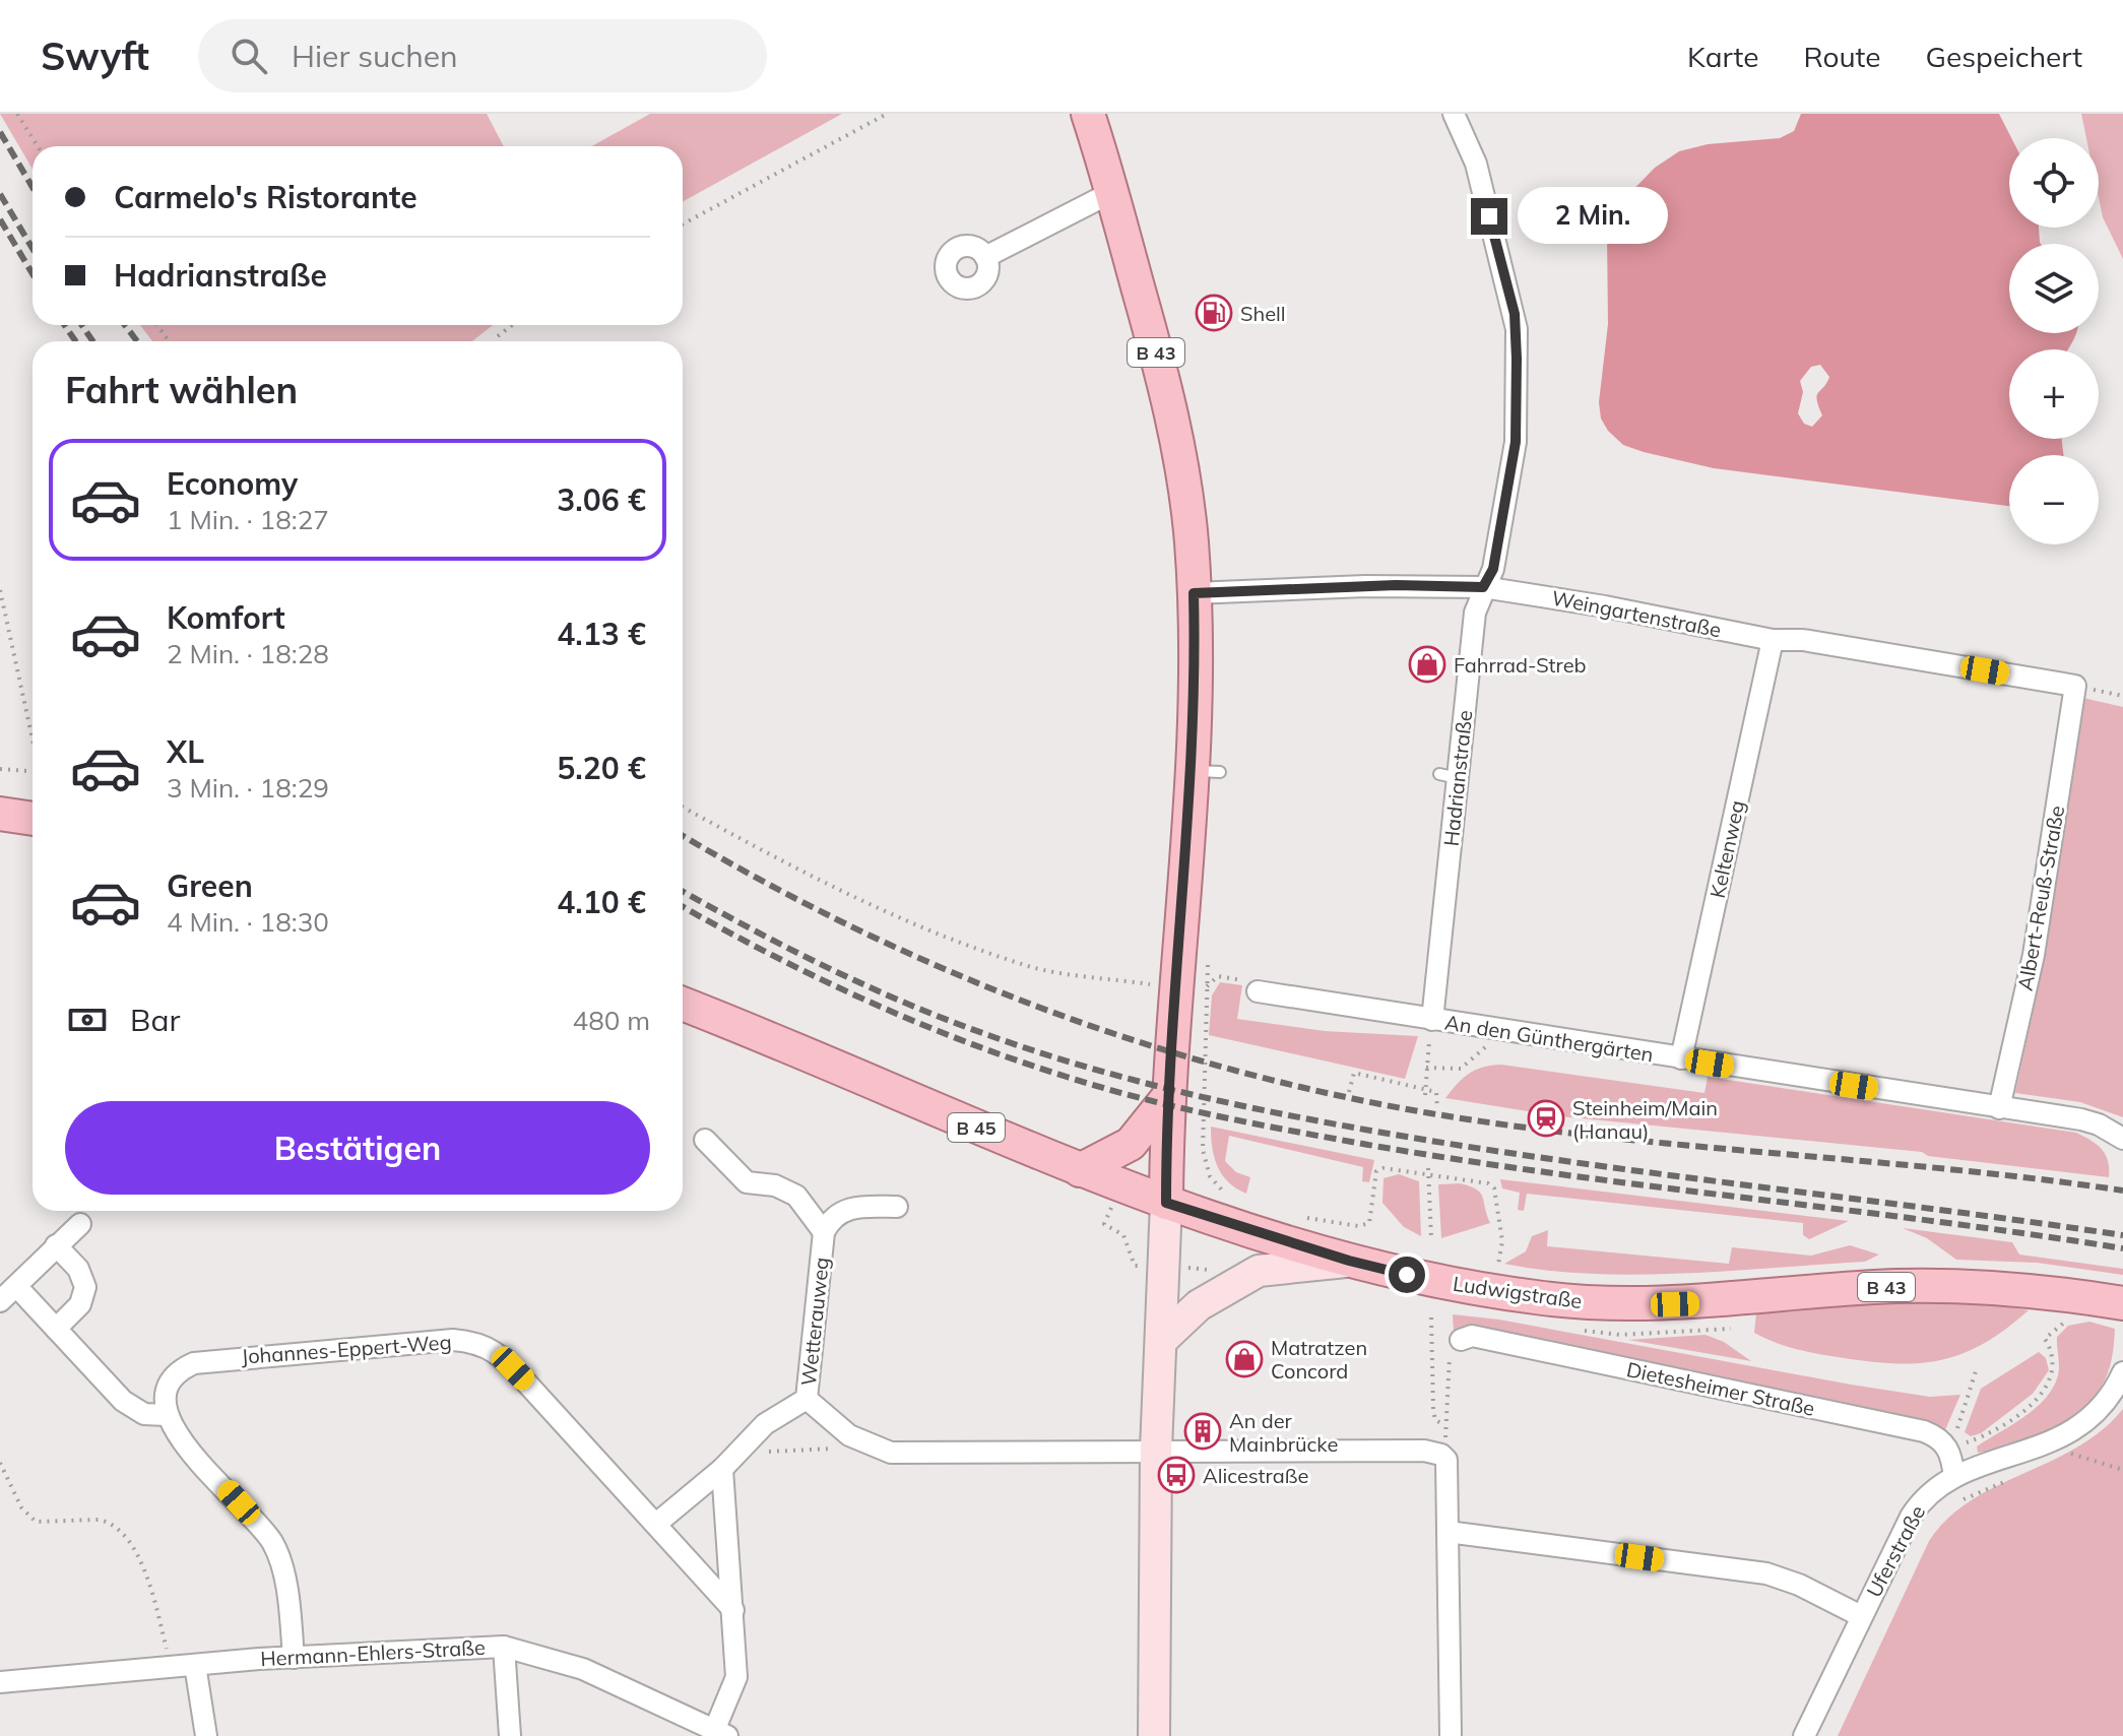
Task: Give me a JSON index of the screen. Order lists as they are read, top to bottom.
{
  "streets": {
    "main road": ["B 43", "B 45", "Ludwigstraße"],
    "street": [
      "Weingartenstraße",
      "Hadrianstraße",
      "Keltenweg",
      "Albert-Reuß-Straße",
      "An den Günthergärten",
      "Wetterauweg",
      "Johannes-Eppert-Weg",
      "Dietesheimer Straße",
      "Uferstraße",
      "Hermann-Ehlers-Straße"
    ]
  },
  "crossings": [
    ["B 43", "Weingartenstraße"],
    ["B 43", "B 45"],
    ["B 43", "Ludwigstraße"],
    ["Weingartenstraße", "Hadrianstraße"],
    ["Weingartenstraße", "Keltenweg"],
    ["Weingartenstraße", "Albert-Reuß-Straße"],
    ["Hadrianstraße", "An den Günthergärten"],
    ["Keltenweg", "An den Günthergärten"],
    ["Albert-Reuß-Straße", "An den Günthergärten"],
    ["B 45", "Ludwigstraße"],
    ["Wetterauweg", "Johannes-Eppert-Weg"],
    ["Dietesheimer Straße", "Uferstraße"]
  ],
  "places": {
    "fuel station": ["Shell"],
    "shop": ["Fahrrad-Streb", "Matratzen Concord"],
    "station": ["Steinheim/Main (Hanau)"],
    "building": ["An der Mainbrücke"],
    "bus stop": ["Alicestraße"]
  },
  "page": {
    "header": "Swyft",
    "search": "Hier suchen",
    "nav": ["Karte", "Route", "Gespeichert"],
    "map_buttons": ["+", "−"],
    "banner": ["Carmelo's Ristorante", "Hadrianstraße"],
    "bubble": "2 Min.",
    "heading": "Fahrt wählen",
    "list": [
      {
        "name": "Economy",
        "note": "1 Min. · 18:27",
        "value": "3.06 €"
      },
      {
        "name": "Komfort",
        "note": "2 Min. · 18:28",
        "value": "4.13 €"
      },
      {
        "name": "XL",
        "note": "3 Min. · 18:29",
        "value": "5.20 €"
      },
      {
        "name": "Green",
        "note": "4 Min. · 18:30",
        "value": "4.10 €"
      }
    ],
    "pay": ["Bar", "480 m"],
    "buttons": "Bestätigen"
  }
}
